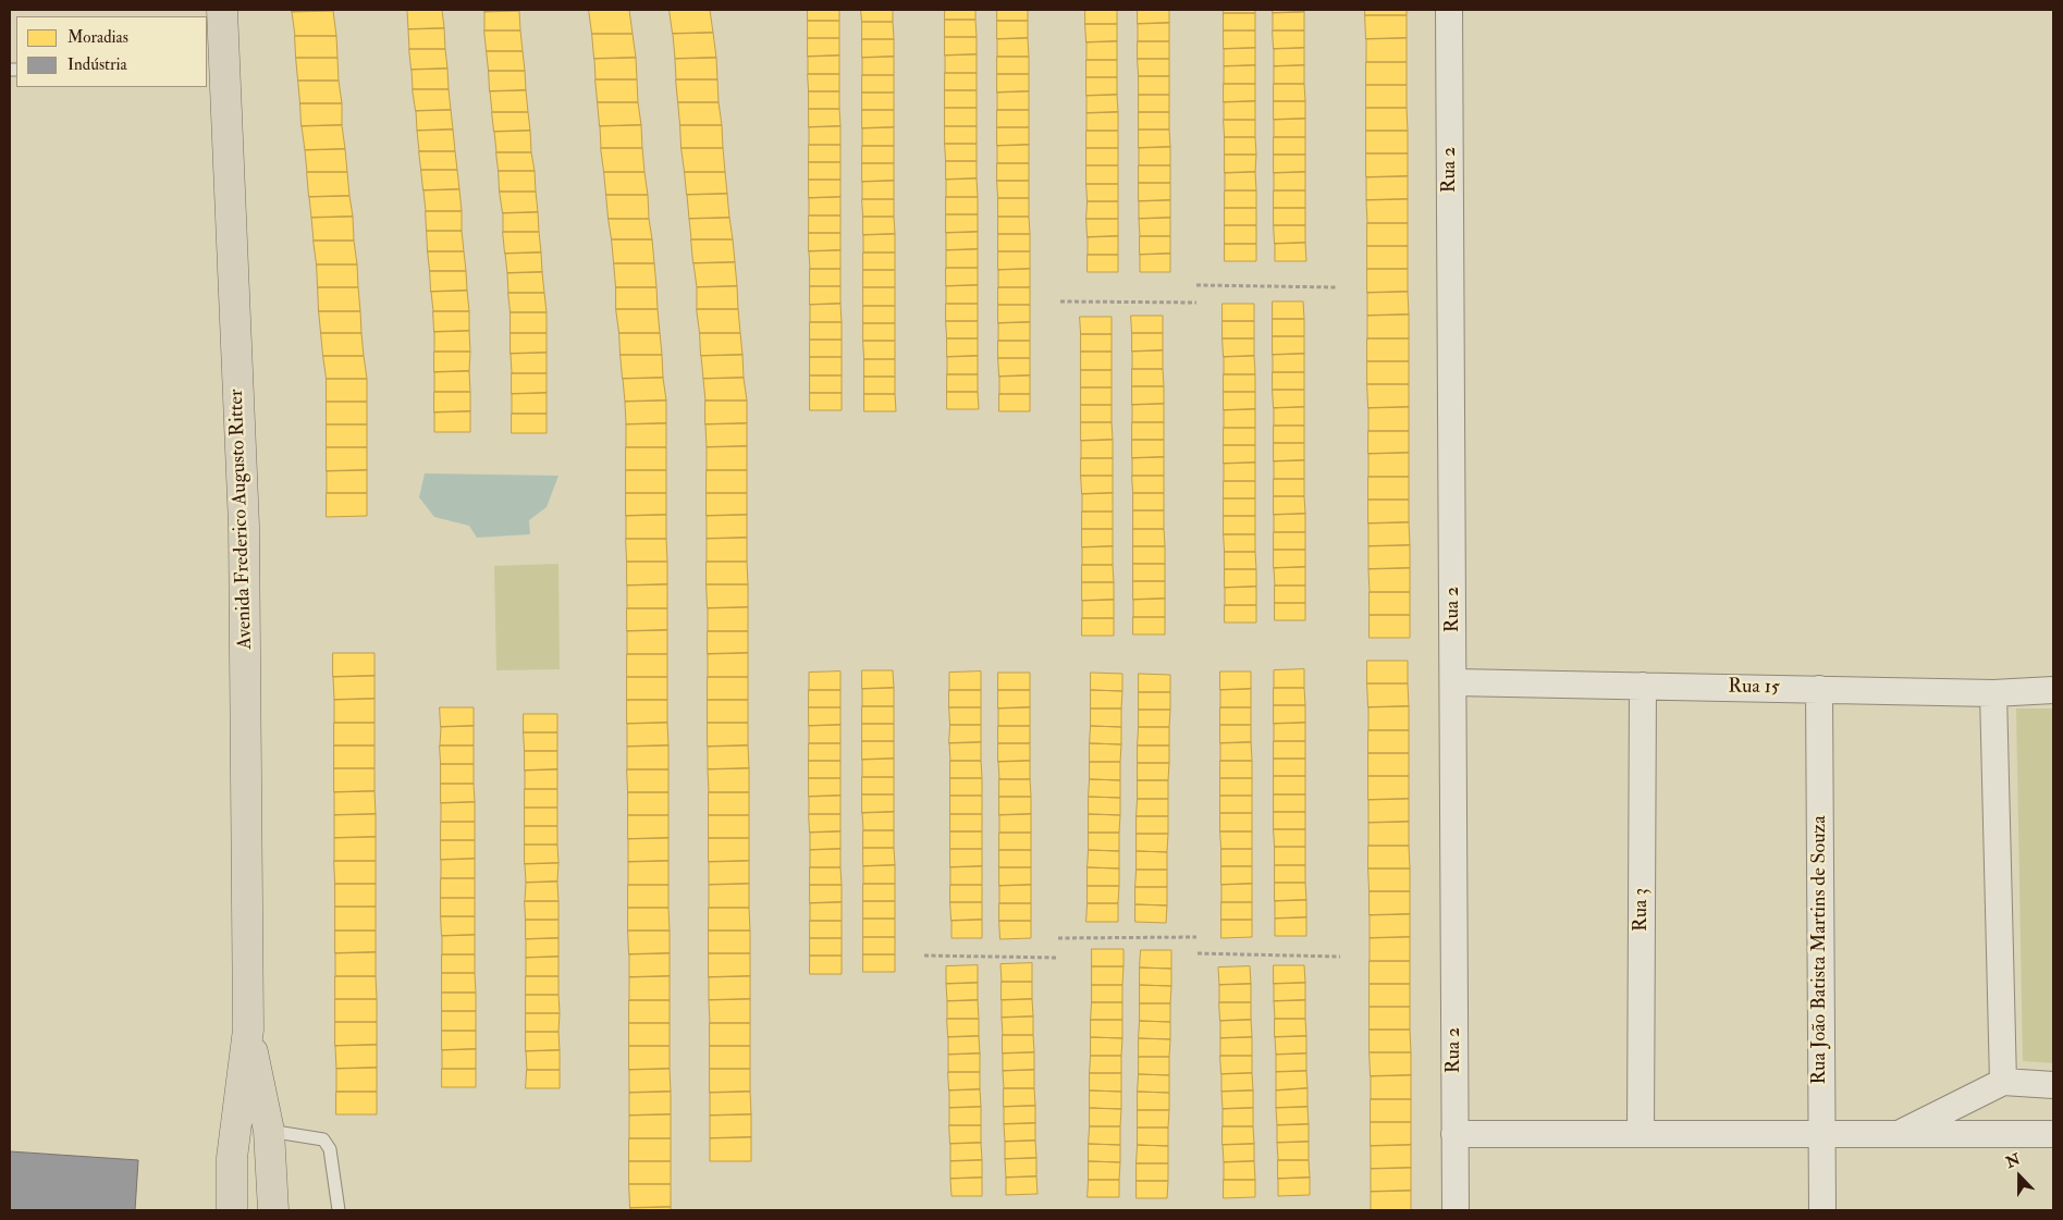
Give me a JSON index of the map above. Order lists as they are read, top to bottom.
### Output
{
  "streets": {
    "main road": ["Avenida Frederico Augusto Ritter"],
    "street": [
      "Rua 2",
      "Rua 15",
      "Rua 3",
      "Rua João Batista Martins de Souza"
    ]
  },
  "crossings": [
    ["Rua 2", "Rua 15"],
    ["Rua 15", "Rua 3"],
    ["Rua 15", "Rua João Batista Martins de Souza"]
  ],
  "legend": ["Moradias", "Indústria"],
  "north": "top"
}
